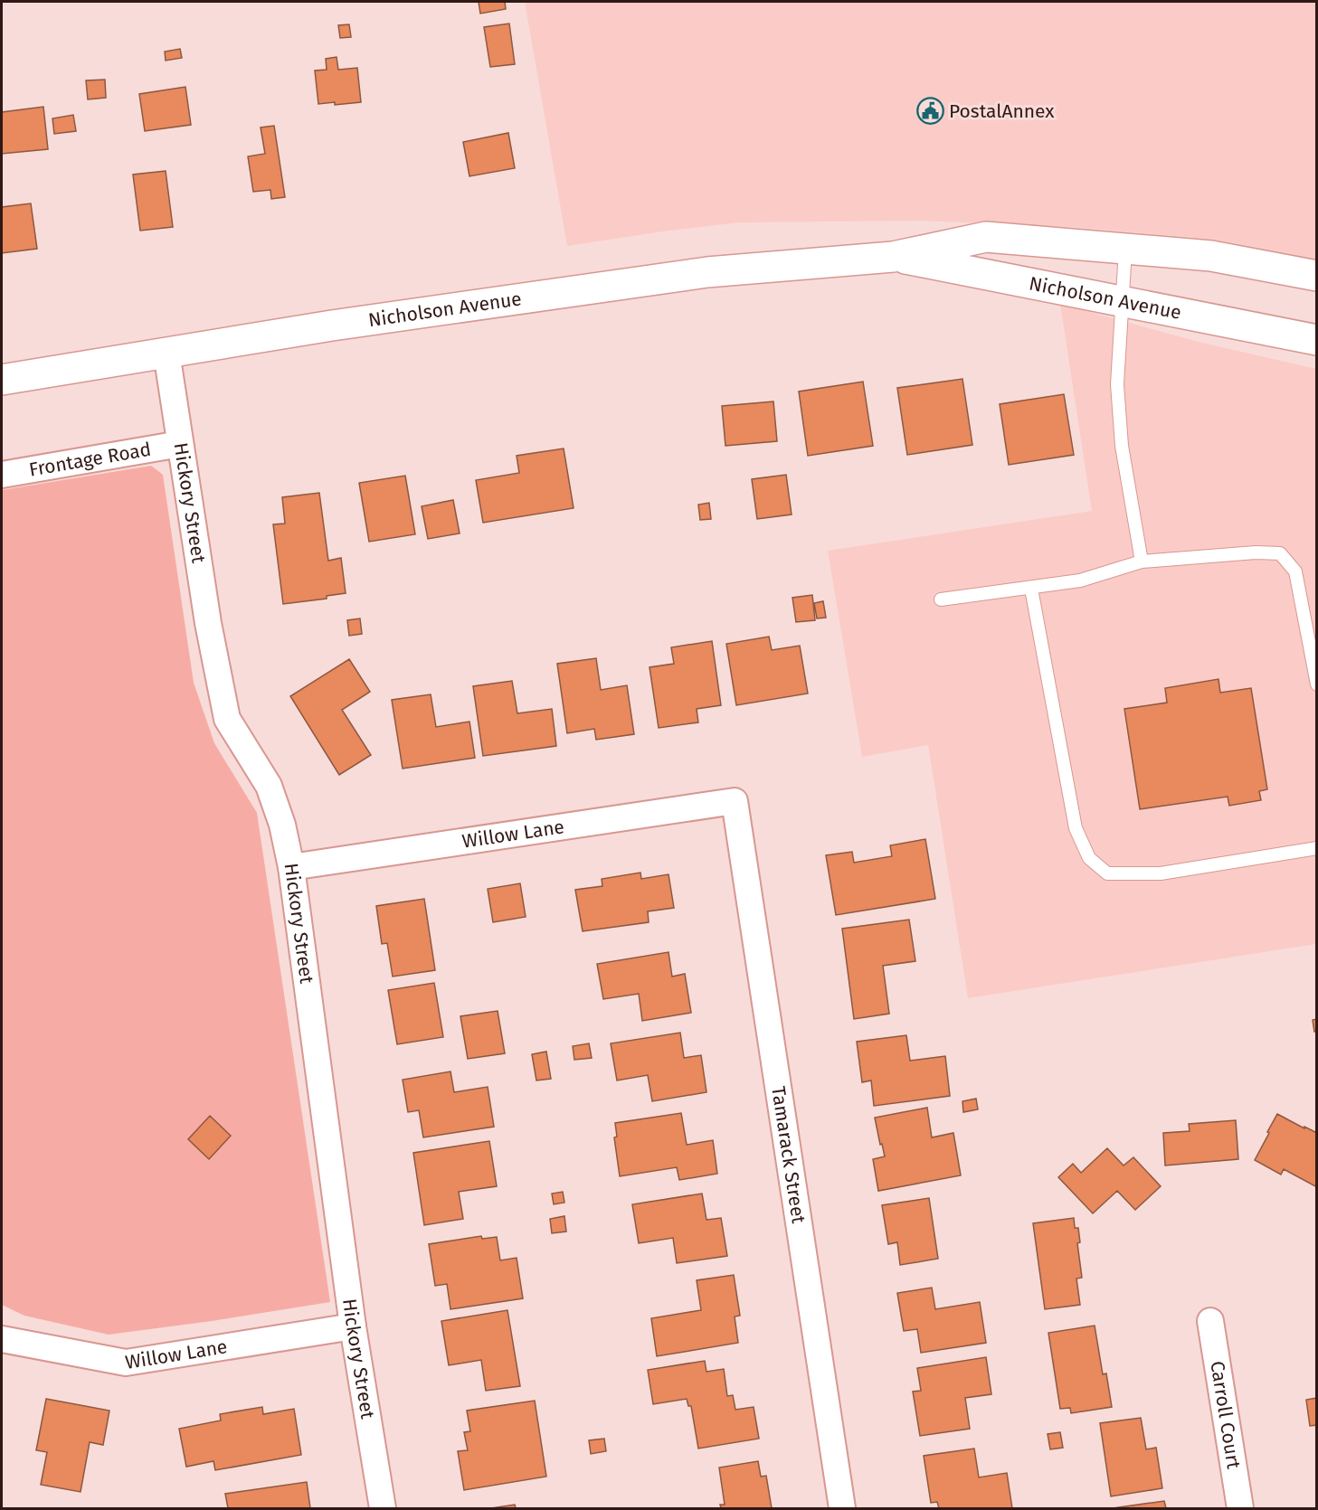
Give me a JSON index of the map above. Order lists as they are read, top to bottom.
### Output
{
  "streets": {
    "main road": ["Nicholson Avenue"],
    "street": [
      "Frontage Road",
      "Hickory Street",
      "Willow Lane",
      "Tamarack Street",
      "Carroll Court"
    ]
  },
  "crossings": [
    ["Nicholson Avenue", "Hickory Street"],
    ["Frontage Road", "Hickory Street"],
    ["Hickory Street", "Willow Lane"],
    ["Willow Lane", "Tamarack Street"]
  ],
  "places": {
    "public building": ["PostalAnnex"]
  }
}
